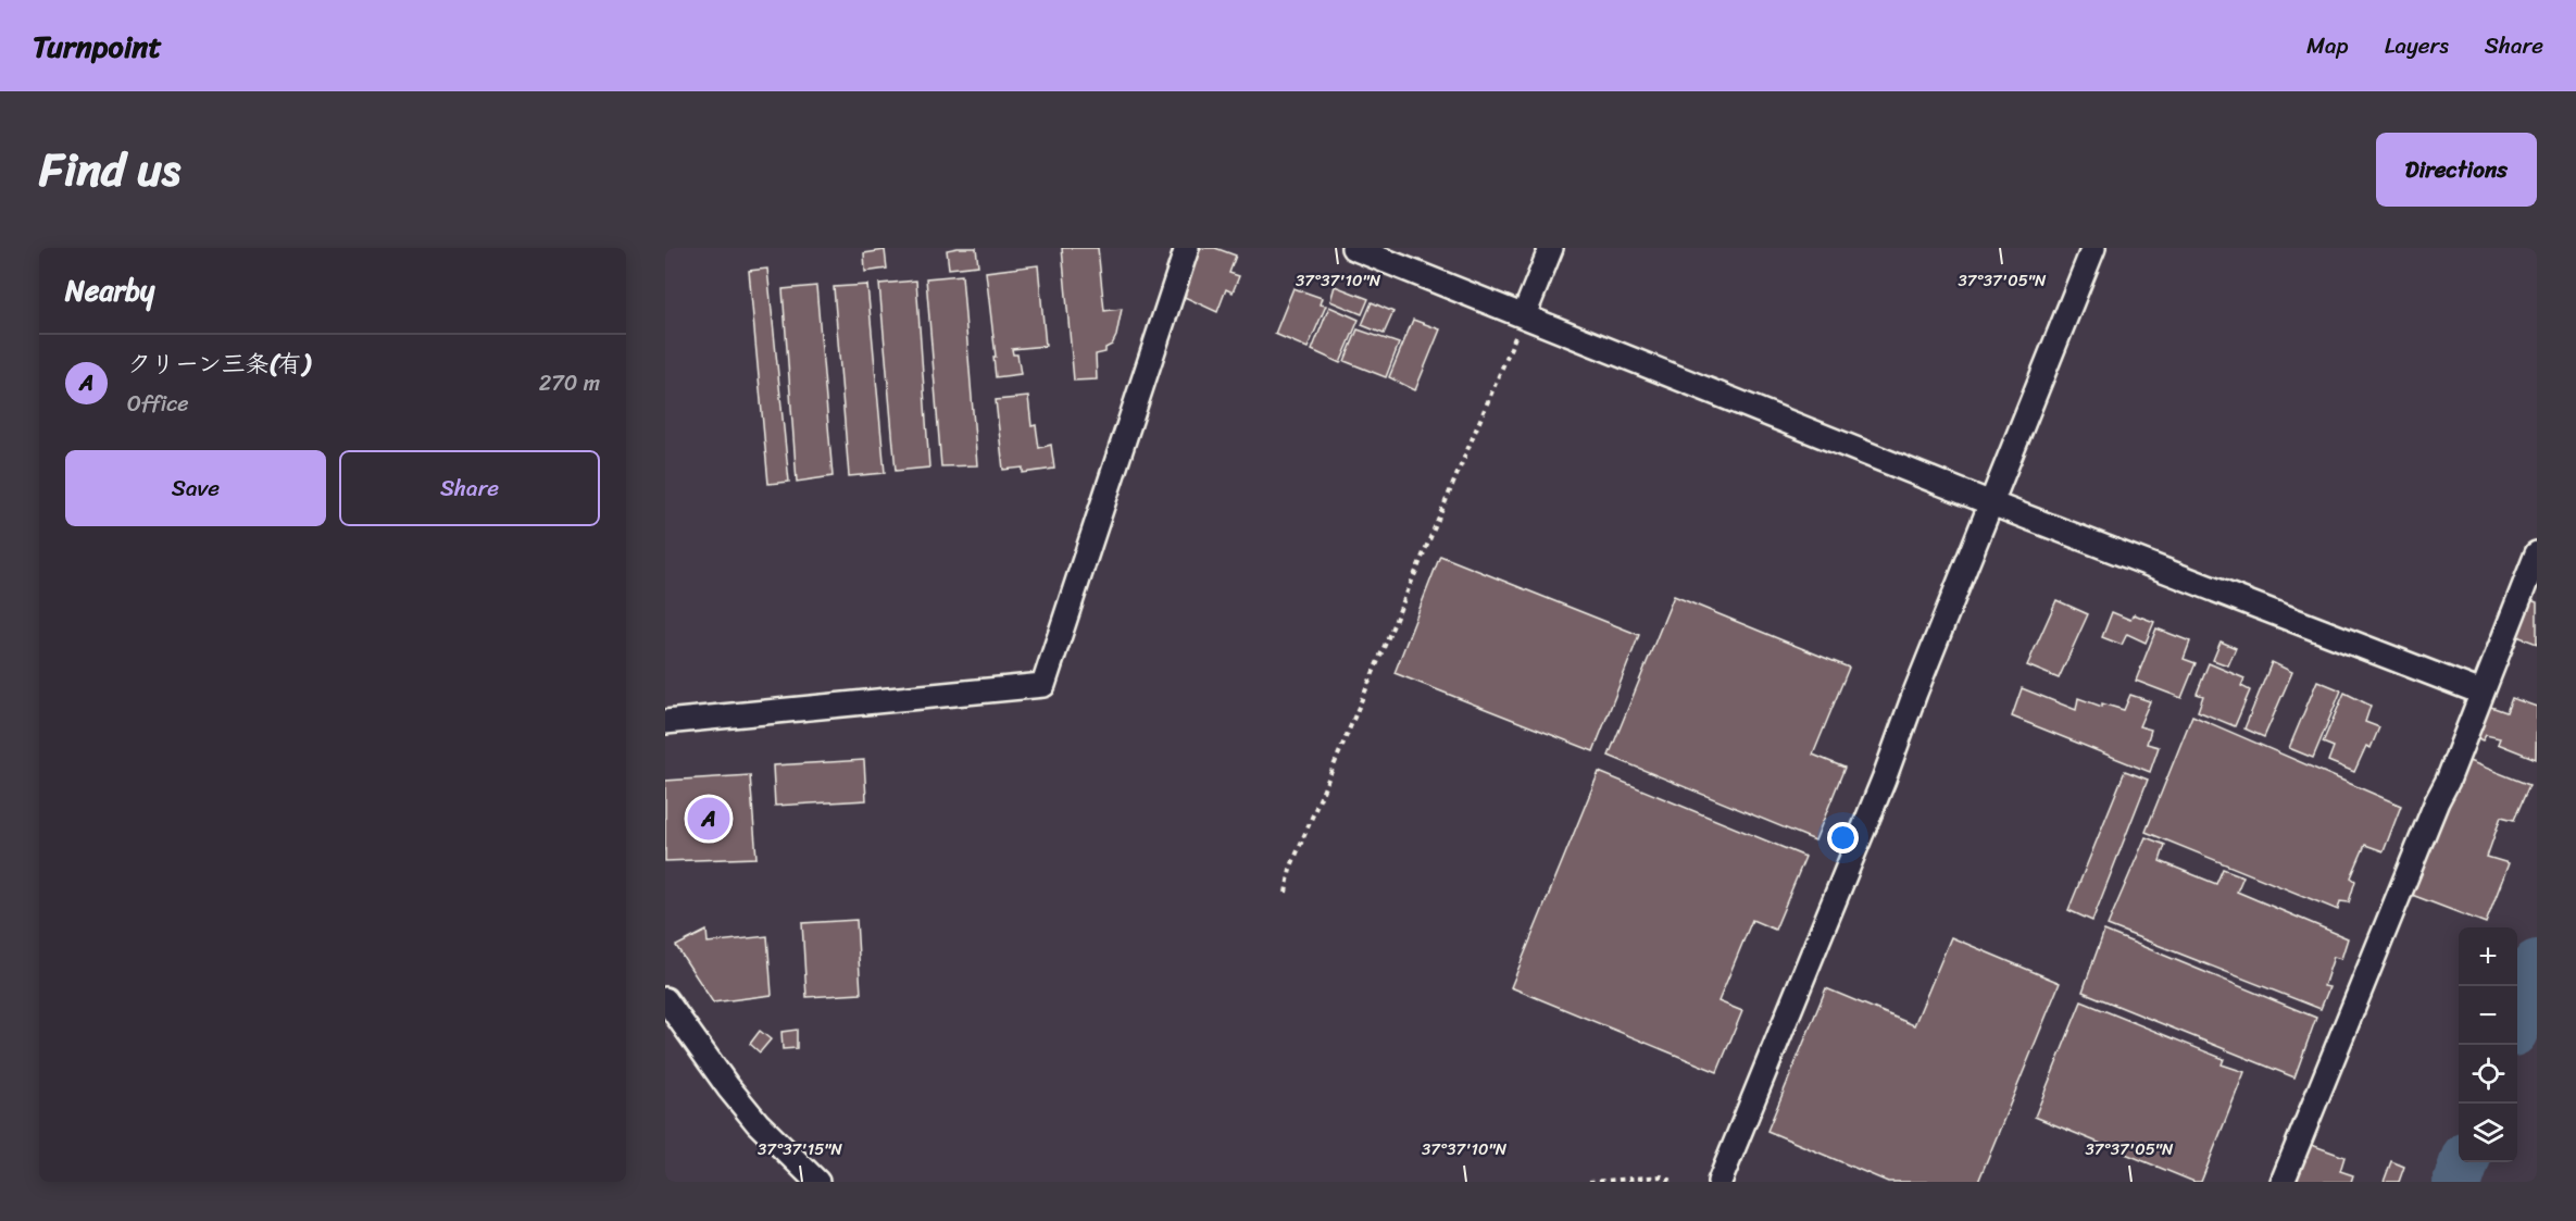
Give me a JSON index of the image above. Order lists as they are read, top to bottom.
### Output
{
  "page": {
    "header": "Turnpoint",
    "nav": ["Map", "Layers", "Share"],
    "title": "Find us",
    "buttons": [
      "Directions",
      ["Save", "Share"]
    ],
    "heading": "Nearby",
    "list": [
      {
        "mark": "A",
        "name": "クリーン三条(有)",
        "note": "Office",
        "value": "270 m"
      }
    ],
    "pins": "A",
    "map_buttons": ["+", "−"]
  },
  "coordinates": ["37°37'10\"N", "37°37'05\"N", "37°37'15\"N"]
}
